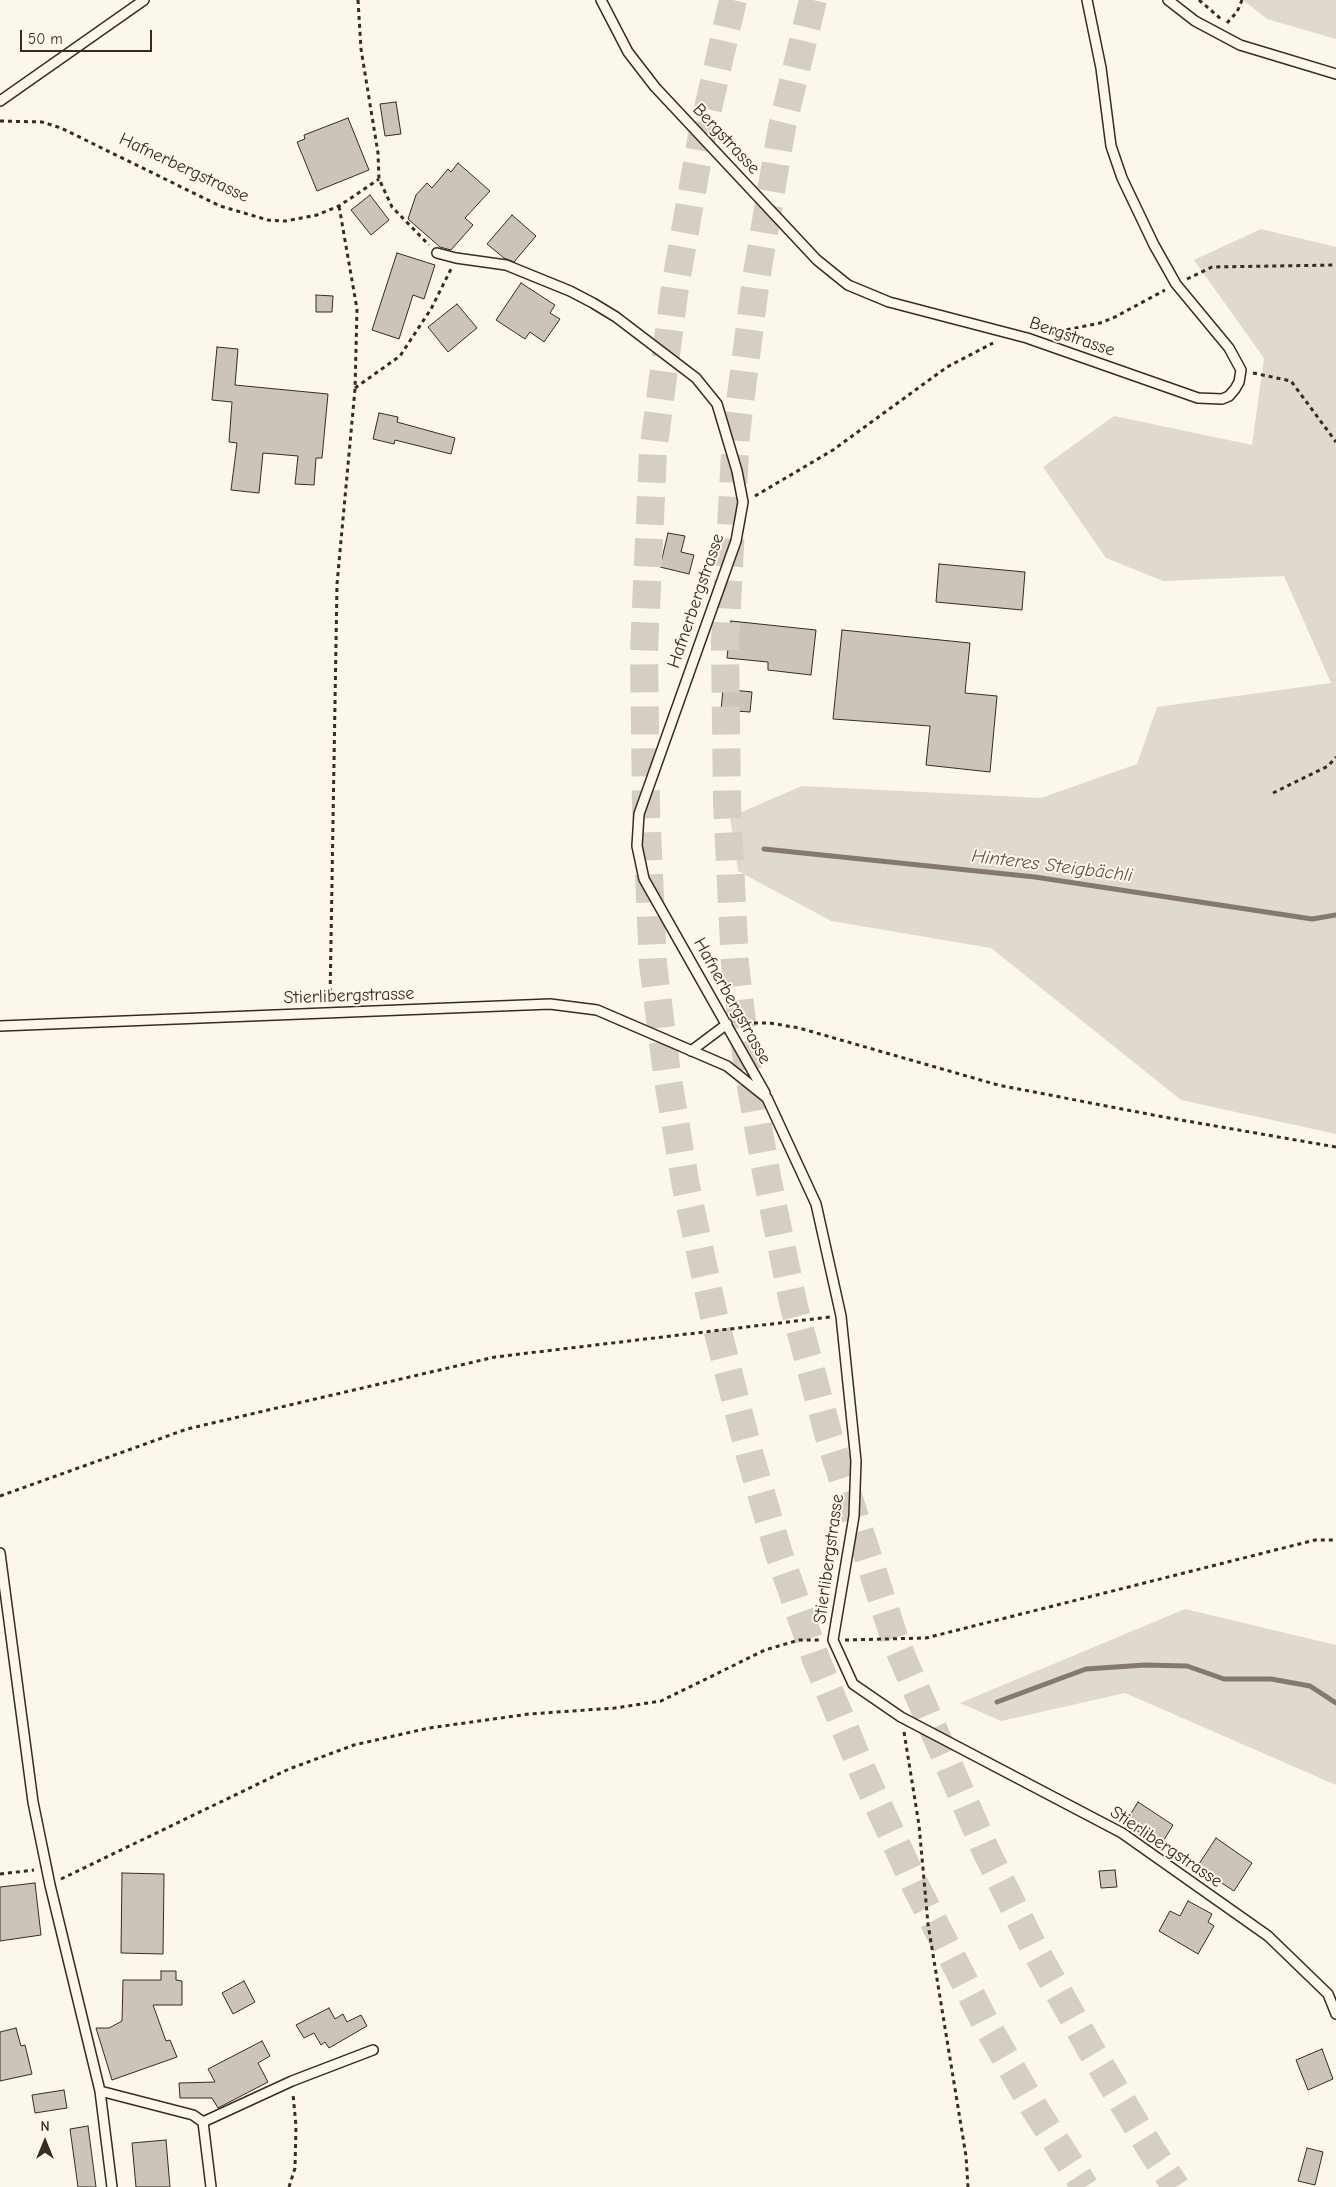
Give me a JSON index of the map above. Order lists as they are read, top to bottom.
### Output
{
  "streets": {
    "lane": ["Bergstrasse", "Hafnerbergstrasse", "Stierlibergstrasse"]
  },
  "crossings": [
    ["Hafnerbergstrasse", "Stierlibergstrasse"]
  ],
  "water": ["Hinteres Steigbächli"],
  "scale_bar": "50 m",
  "north": "top"
}
